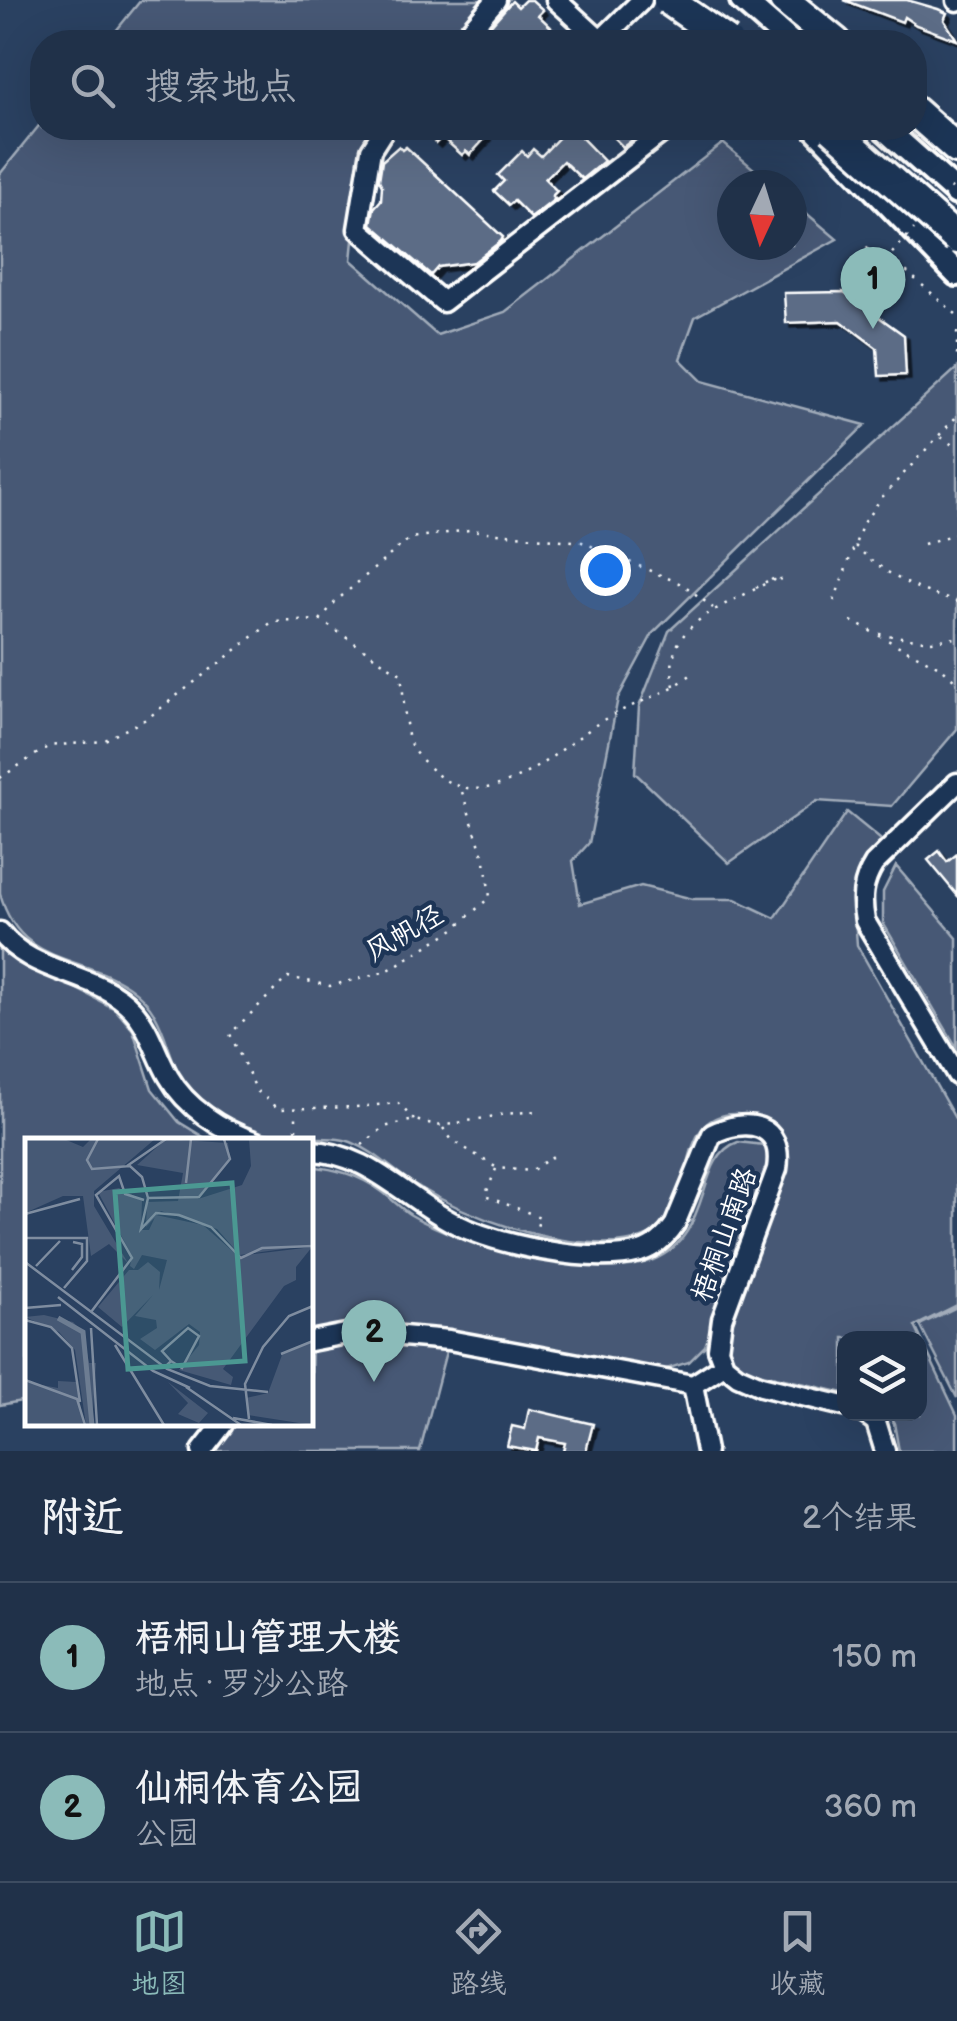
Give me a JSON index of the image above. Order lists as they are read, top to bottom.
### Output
{
  "streets": {
    "street": ["梧桐山南路"],
    "path": ["风帆径"]
  },
  "north": "bottom",
  "page": {
    "search": "搜索地点",
    "pins": ["1", "2"],
    "heading": ["附近", "2个结果"],
    "list": [
      {
        "mark": "1",
        "name": "梧桐山管理大楼",
        "note": "地点 · 罗沙公路",
        "value": "150 m"
      },
      {
        "mark": "2",
        "name": "仙桐体育公园",
        "note": "公园",
        "value": "360 m"
      }
    ],
    "nav": ["地图", "路线", "收藏"]
  }
}
